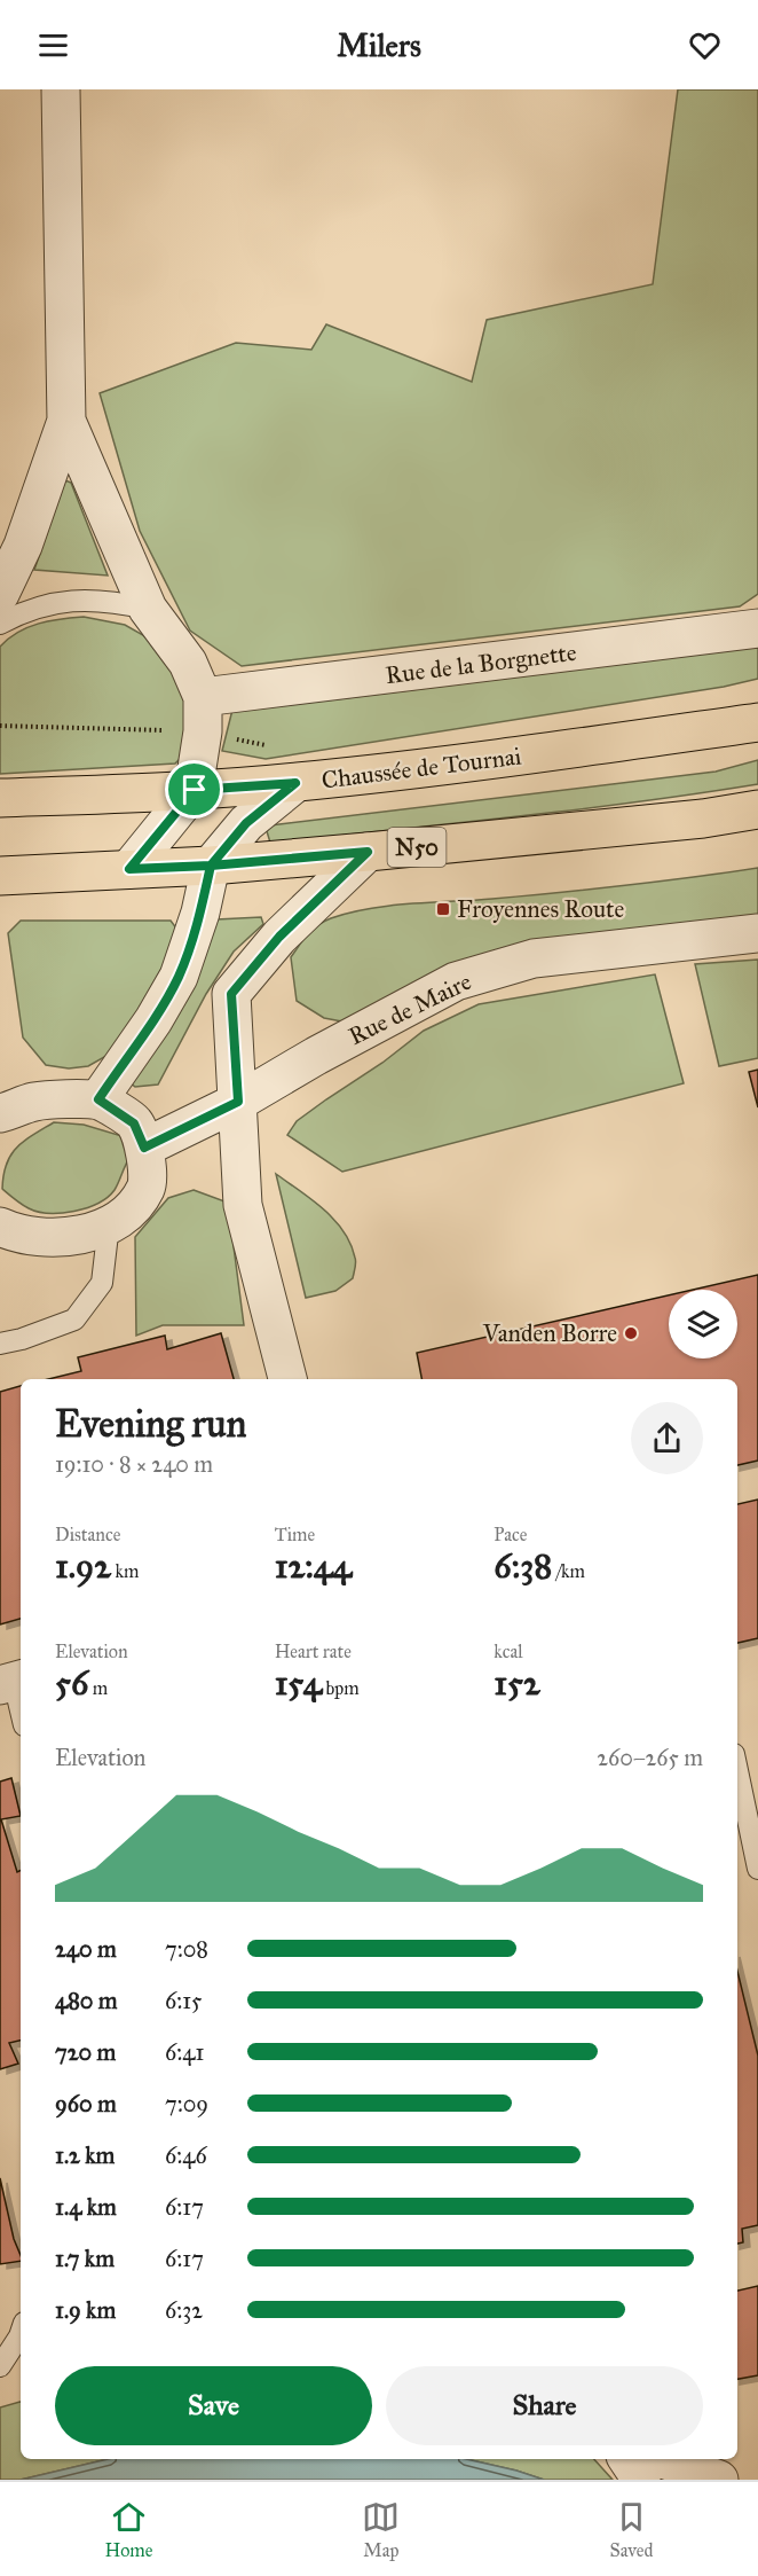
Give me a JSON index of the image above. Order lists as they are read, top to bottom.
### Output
{
  "streets": {
    "main road": ["Chaussée de Tournai", "N50"],
    "street": ["Rue de la Borgnette", "Rue de Maire"]
  },
  "places": {
    "transit": ["Froyennes Route"],
    "other": ["Vanden Borre"]
  },
  "page": {
    "header": "Milers",
    "heading": ["Evening run", "19:10 · 8 × 240 m"],
    "stats": [
      ["Distance", "1.92 km"],
      ["Time", "12:44"],
      ["Pace", "6:38 /km"],
      ["Elevation", "56 m"],
      ["Heart rate", "154 bpm"],
      ["kcal", "152"]
    ],
    "chart": ["Elevation", "260–265 m"],
    "list": [
      {
        "name": "240 m",
        "note": "7:08"
      },
      {
        "name": "480 m",
        "note": "6:15"
      },
      {
        "name": "720 m",
        "note": "6:41"
      },
      {
        "name": "960 m",
        "note": "7:09"
      },
      {
        "name": "1.2 km",
        "note": "6:46"
      },
      {
        "name": "1.4 km",
        "note": "6:17"
      },
      {
        "name": "1.7 km",
        "note": "6:17"
      },
      {
        "name": "1.9 km",
        "note": "6:32"
      }
    ],
    "buttons": ["Save", "Share"],
    "tabs": ["Home", "Map", "Saved"]
  }
}
